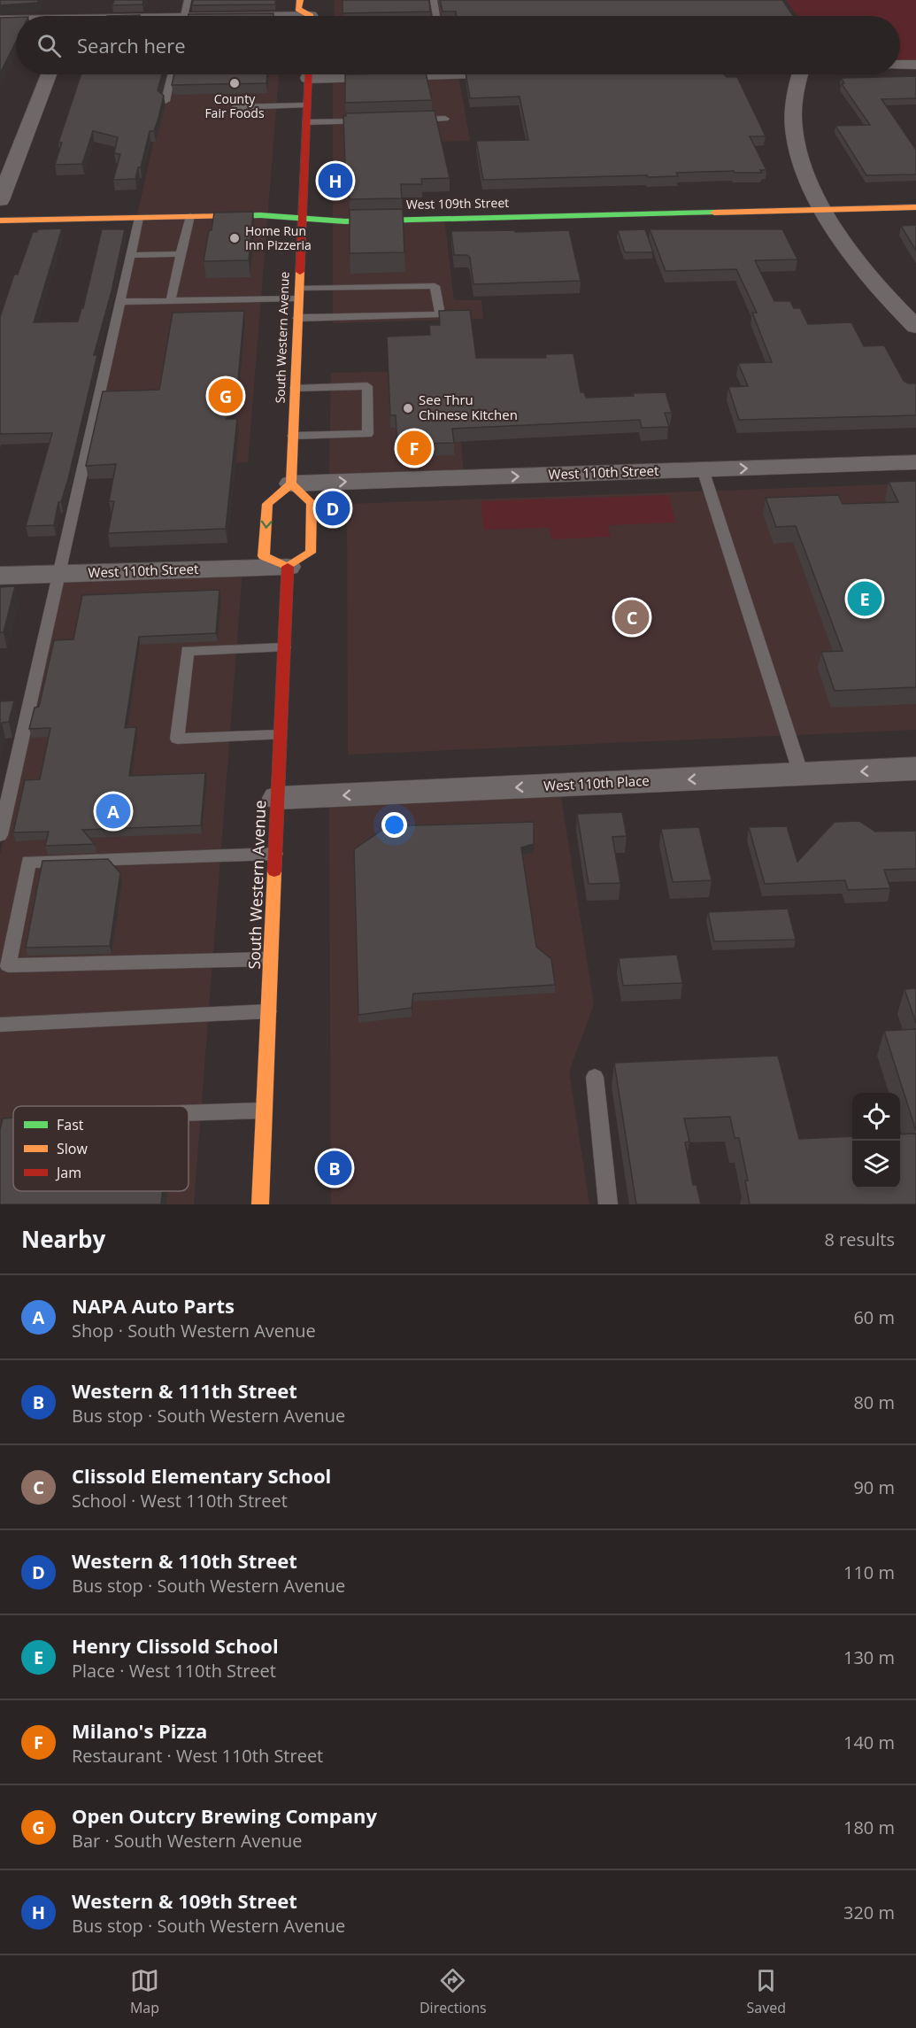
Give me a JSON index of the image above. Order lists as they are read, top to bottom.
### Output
{
  "streets": {
    "main road": ["West 109th Street", "South Western Avenue"],
    "street": ["West 110th Street", "West 110th Place"]
  },
  "crossings": [
    ["West 109th Street", "South Western Avenue"],
    ["South Western Avenue", "West 110th Street"],
    ["South Western Avenue", "West 110th Place"]
  ],
  "one_way": ["West 110th Street", "West 110th Place"],
  "places": ["County Fair Foods", "Home Run Inn Pizzeria", "See Thru Chinese Kitchen"],
  "legend": ["Fast", "Slow", "Jam"],
  "page": {
    "search": "Search here",
    "pins": [
      "H",
      "G",
      "F",
      "D",
      "E",
      "C",
      "A",
      "B"
    ],
    "heading": ["Nearby", "8 results"],
    "list": [
      {
        "mark": "A",
        "name": "NAPA Auto Parts",
        "note": "Shop · South Western Avenue",
        "value": "60 m"
      },
      {
        "mark": "B",
        "name": "Western & 111th Street",
        "note": "Bus stop · South Western Avenue",
        "value": "80 m"
      },
      {
        "mark": "C",
        "name": "Clissold Elementary School",
        "note": "School · West 110th Street",
        "value": "90 m"
      },
      {
        "mark": "D",
        "name": "Western & 110th Street",
        "note": "Bus stop · South Western Avenue",
        "value": "110 m"
      },
      {
        "mark": "E",
        "name": "Henry Clissold School",
        "note": "Place · West 110th Street",
        "value": "130 m"
      },
      {
        "mark": "F",
        "name": "Milano's Pizza",
        "note": "Restaurant · West 110th Street",
        "value": "140 m"
      },
      {
        "mark": "G",
        "name": "Open Outcry Brewing Company",
        "note": "Bar · South Western Avenue",
        "value": "180 m"
      },
      {
        "mark": "H",
        "name": "Western & 109th Street",
        "note": "Bus stop · South Western Avenue",
        "value": "320 m"
      }
    ],
    "nav": ["Map", "Directions", "Saved"]
  }
}
